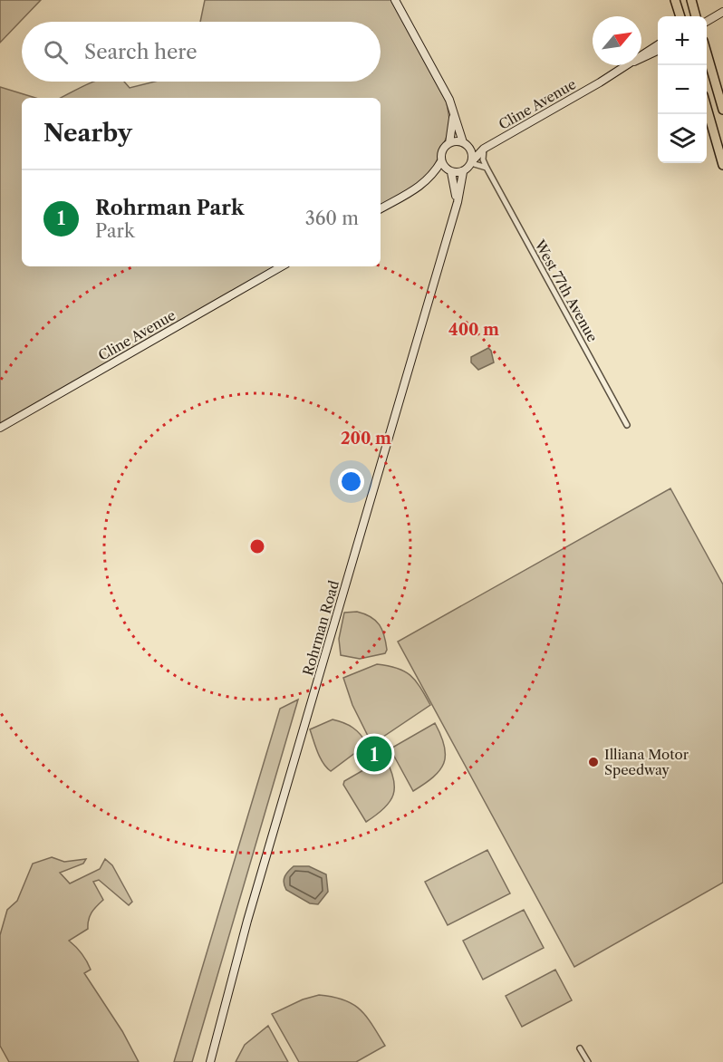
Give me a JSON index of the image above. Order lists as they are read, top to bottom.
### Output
{
  "streets": {
    "street": ["Cline Avenue", "West 77th Avenue", "Rohrman Road"]
  },
  "crossings": [
    ["Cline Avenue", "West 77th Avenue"],
    ["Cline Avenue", "Rohrman Road"]
  ],
  "places": ["Illiana Motor Speedway"],
  "north": "top right",
  "page": {
    "map_buttons": ["+", "−"],
    "search": "Search here",
    "heading": "Nearby",
    "list": [
      {
        "mark": "1",
        "name": "Rohrman Park",
        "note": "Park",
        "value": "360 m"
      }
    ],
    "pins": "1"
  },
  "rings": ["400 m", "200 m"]
}
